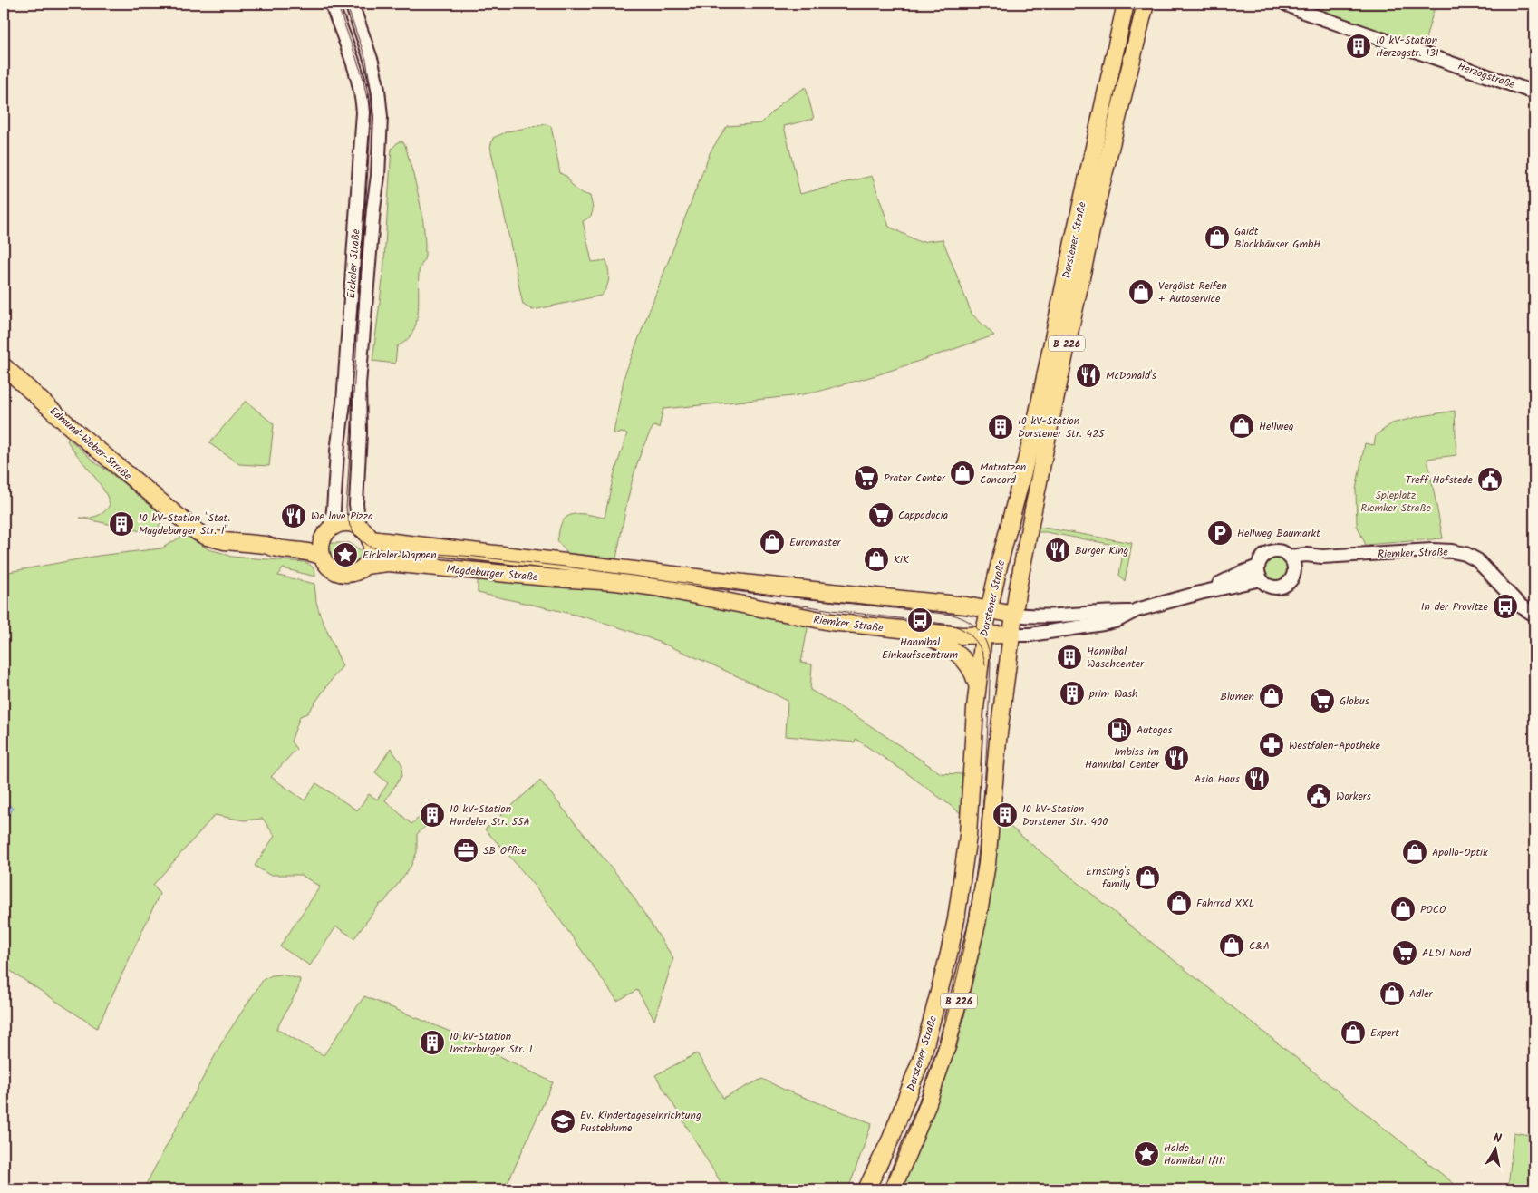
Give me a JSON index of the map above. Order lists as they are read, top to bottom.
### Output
{
  "streets": {
    "main road": [
      "Dorstener Straße",
      "B 226",
      "Edmund-Weber-Straße",
      "Riemker Straße",
      "Magdeburger Straße"
    ],
    "street": ["Herzogstraße", "Eickeler Straße"]
  },
  "crossings": [
    ["Dorstener Straße", "Riemker Straße"],
    ["Eickeler Straße", "Magdeburger Straße"],
    ["Riemker Straße", "Magdeburger Straße"]
  ],
  "parks": ["Spieplatz Riemker Straße"],
  "places": {
    "building": [
      "10 kV-Station Herzogstr. 131",
      "10 kV-Station Dorstener Str. 425",
      "10 kV-Station \"Stat. Magdeburger Str. 1\"",
      "Hannibal Waschcenter",
      "prim Wash",
      "10 kV-Station Hordeler Str. 55A",
      "10 kV-Station Dorstener Str. 400",
      "10 kV-Station Insterburger Str. 1"
    ],
    "shop": [
      "Gaidt Blockhäuser GmbH",
      "Vergölst Reifen + Autoservice",
      "Hellweg",
      "Matratzen Concord",
      "Euromaster",
      "KiK",
      "Blumen",
      "Apollo-Optik",
      "Ernsting's family",
      "Fahrrad XXL",
      "POCO",
      "C&A",
      "Adler",
      "Expert"
    ],
    "restaurant": [
      "McDonald's",
      "We love Pizza",
      "Burger King",
      "Imbiss im Hannibal Center",
      "Asia Haus"
    ],
    "supermarket": [
      "Prater Center",
      "Cappadocia",
      "Globus",
      "ALDI Nord"
    ],
    "public building": ["Treff Hofstede", "Workers"],
    "parking": ["Hellweg Baumarkt"],
    "place": ["Eickeler Wappen", "Halde Hannibal I/III"],
    "bus stop": ["In der Provitze", "Hannibal Einkaufscentrum"],
    "fuel station": ["Autogas"],
    "pharmacy": ["Westfalen-Apotheke"],
    "office": ["SB Office"],
    "school or university": ["Ev. Kindertageseinrichtung Pusteblume"]
  },
  "north": "top"
}
